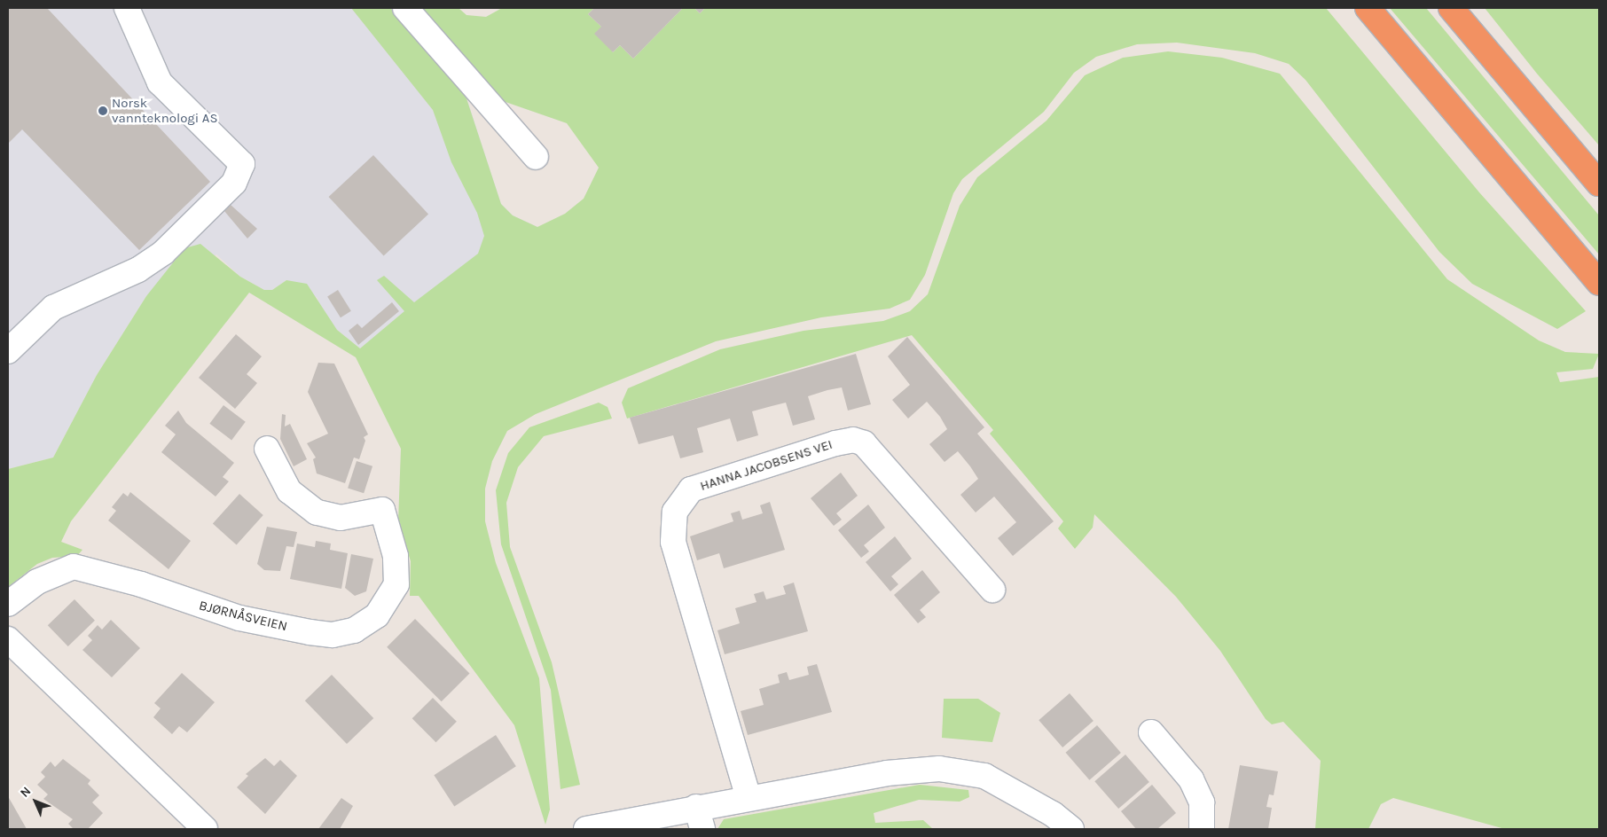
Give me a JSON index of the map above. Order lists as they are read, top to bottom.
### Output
{
  "streets": {
    "street": ["HANNA JACOBSENS VEI", "BJØRNÅSVEIEN"]
  },
  "places": ["Norsk vannteknologi AS"],
  "north": "top left"
}
